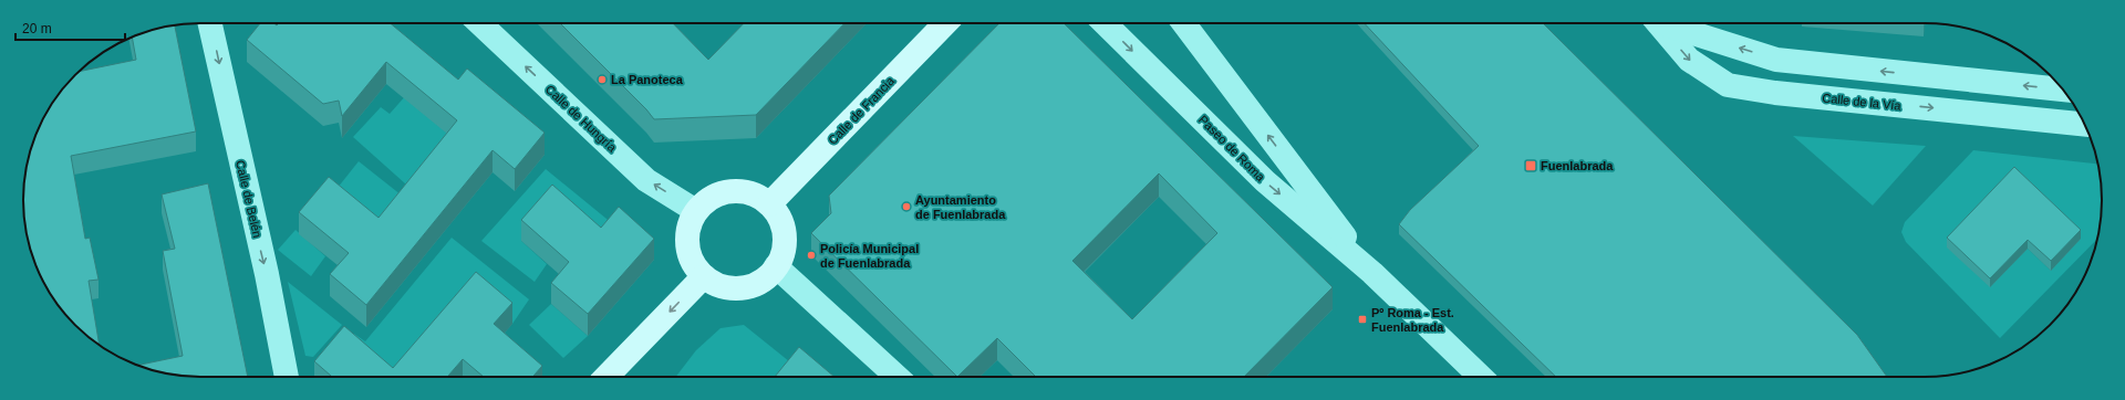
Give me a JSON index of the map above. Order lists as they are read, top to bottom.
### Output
{
  "streets": {
    "main road": ["Calle de Francia"],
    "street": [
      "Calle de la Vía",
      "Calle de Hungría",
      "Paseo de Roma",
      "Calle de Belén"
    ]
  },
  "crossings": [
    ["Calle de Francia", "Calle de Hungría"]
  ],
  "one_way": ["Calle de Hungría", "Calle de Belén"],
  "places": {
    "other": ["La Panoteca", "Ayuntamiento de Fuenlabrada", "Policía Municipal de Fuenlabrada"],
    "transit": ["Fuenlabrada", "Pº Roma - Est. Fuenlabrada"]
  },
  "scale_bar": "20 m"
}
